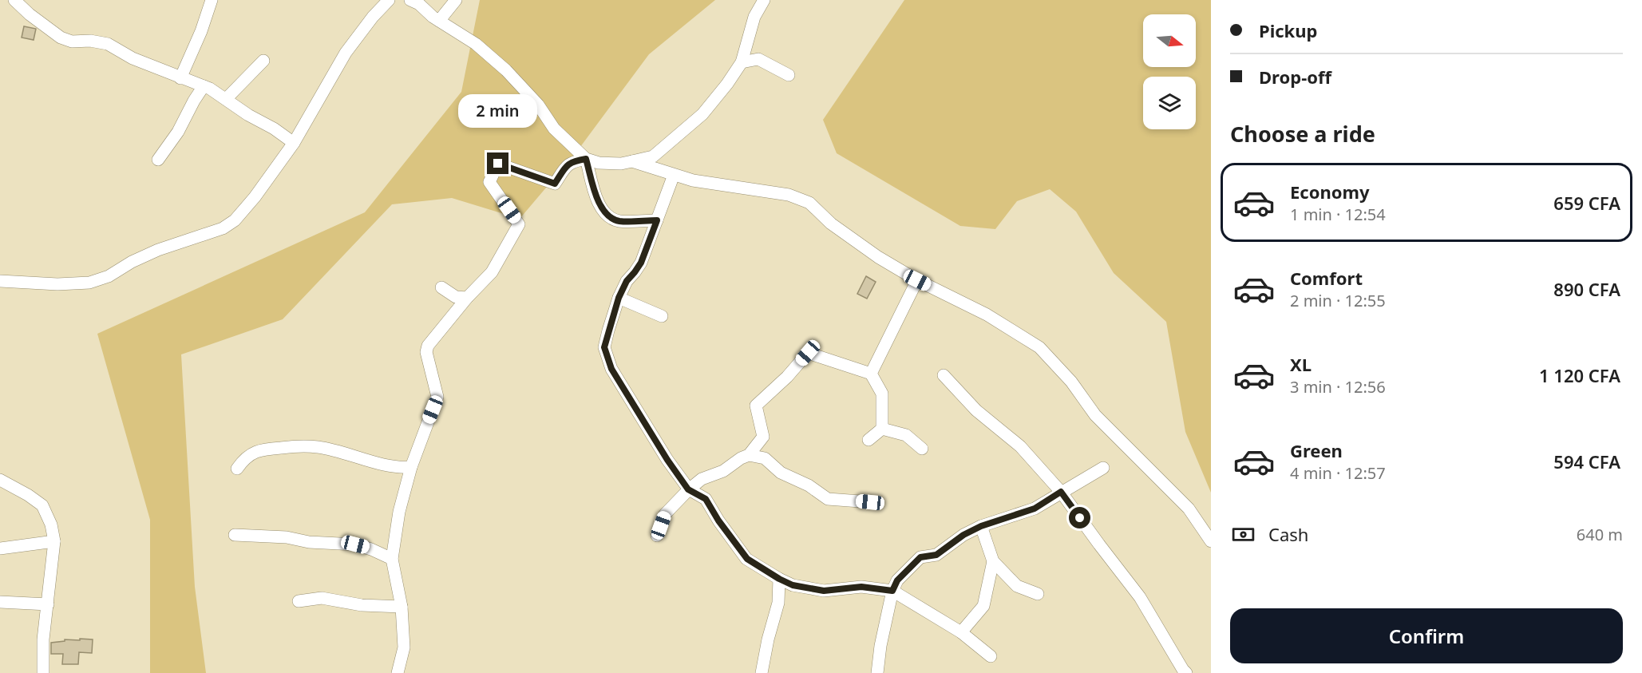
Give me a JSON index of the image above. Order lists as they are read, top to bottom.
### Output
{
  "north": "right",
  "page": {
    "banner": ["Pickup", "Drop-off"],
    "bubble": "2 min",
    "heading": "Choose a ride",
    "list": [
      {
        "name": "Economy",
        "note": "1 min · 12:54",
        "value": "659 CFA"
      },
      {
        "name": "Comfort",
        "note": "2 min · 12:55",
        "value": "890 CFA"
      },
      {
        "name": "XL",
        "note": "3 min · 12:56",
        "value": "1 120 CFA"
      },
      {
        "name": "Green",
        "note": "4 min · 12:57",
        "value": "594 CFA"
      }
    ],
    "pay": ["Cash", "640 m"],
    "buttons": "Confirm"
  }
}
